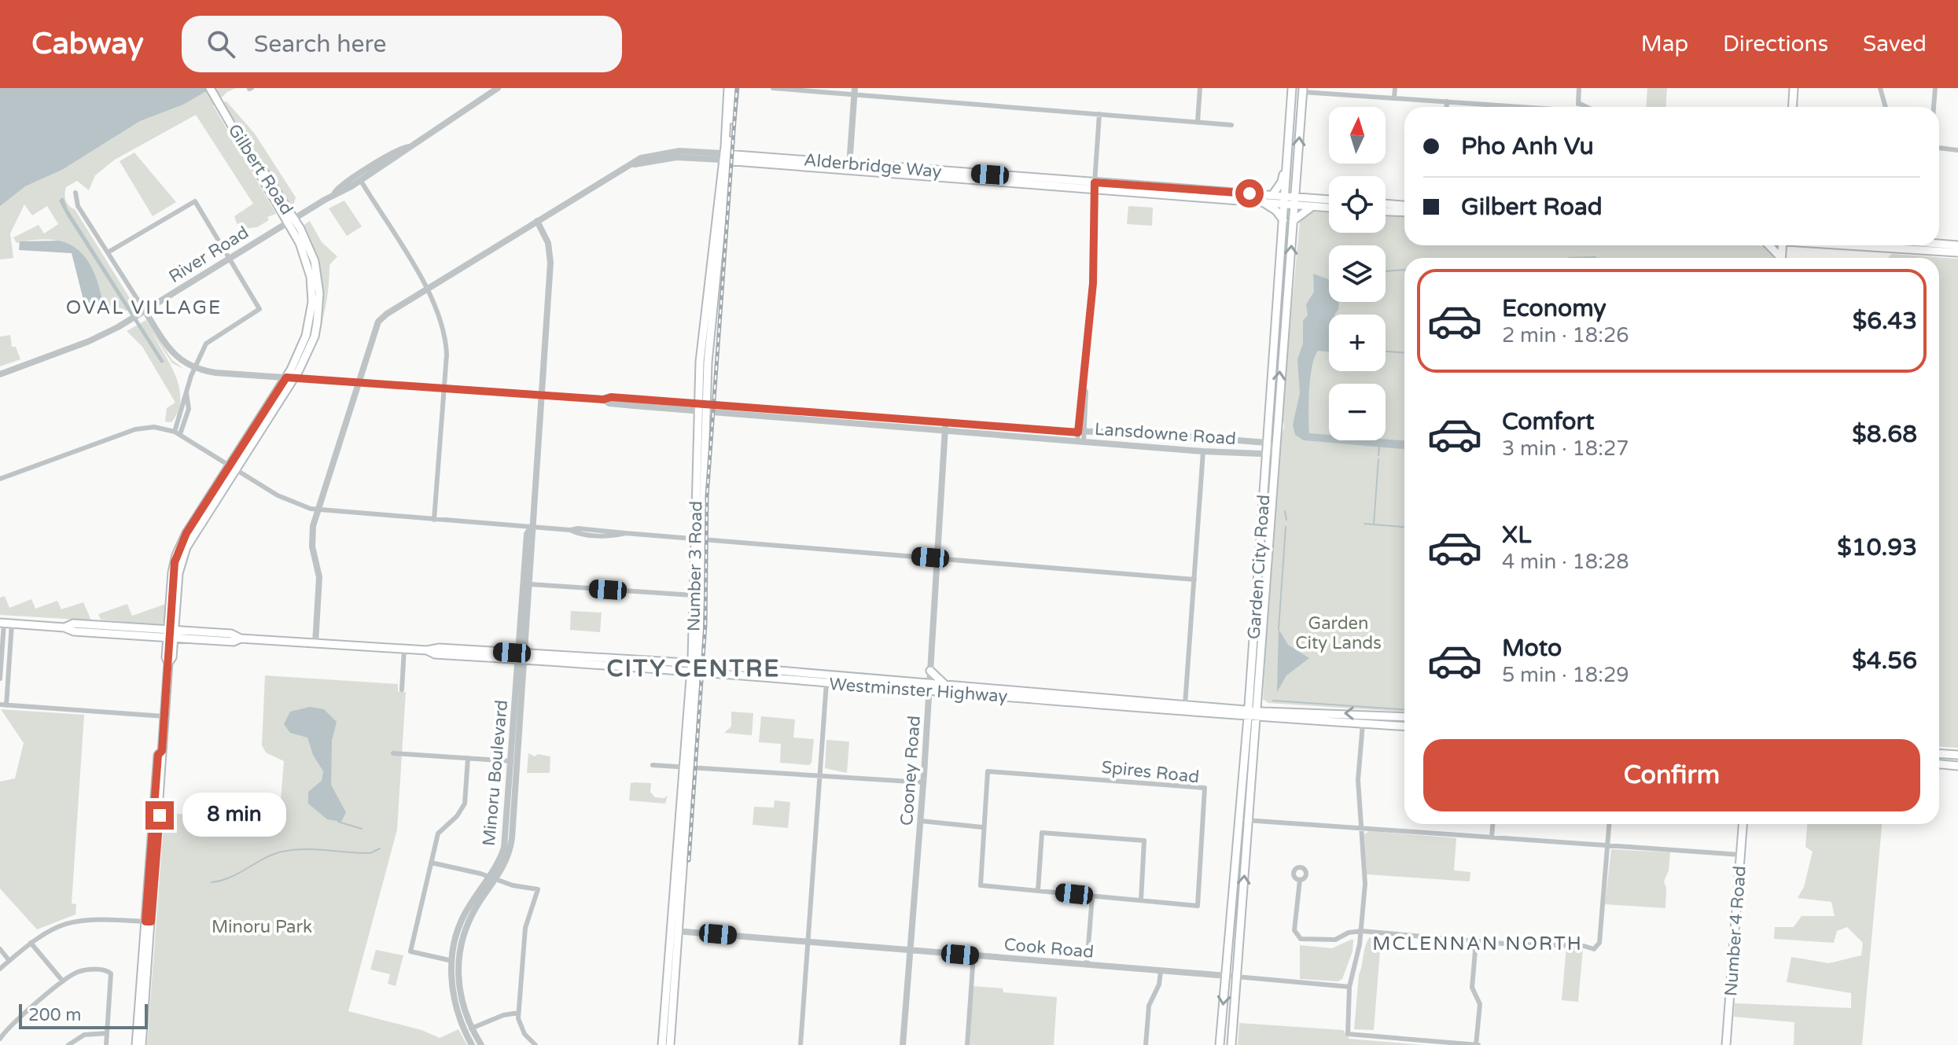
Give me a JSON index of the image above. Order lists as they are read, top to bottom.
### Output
{
  "streets": {
    "main road": [
      "Alderbridge Way",
      "Gilbert Road",
      "Number 3 Road",
      "Garden City Road",
      "Westminster Highway",
      "Number 4 Road"
    ],
    "street": [
      "River Road",
      "Lansdowne Road",
      "Cooney Road",
      "Spires Road",
      "Minoru Boulevard",
      "Cook Road"
    ]
  },
  "crossings": [
    ["Alderbridge Way", "Lansdowne Road"],
    ["Alderbridge Way", "Number 3 Road"],
    ["Alderbridge Way", "Garden City Road"],
    ["Alderbridge Way", "Westminster Highway"],
    ["Alderbridge Way", "Minoru Boulevard"],
    ["Gilbert Road", "River Road"],
    ["Gilbert Road", "Lansdowne Road"],
    ["Gilbert Road", "Westminster Highway"],
    ["Lansdowne Road", "Number 3 Road"],
    ["Lansdowne Road", "Garden City Road"],
    ["Lansdowne Road", "Cooney Road"],
    ["Lansdowne Road", "Minoru Boulevard"],
    ["Number 3 Road", "Westminster Highway"],
    ["Number 3 Road", "Cook Road"],
    ["Garden City Road", "Westminster Highway"],
    ["Garden City Road", "Cook Road"],
    ["Westminster Highway", "Cooney Road"],
    ["Westminster Highway", "Minoru Boulevard"],
    ["Cooney Road", "Cook Road"]
  ],
  "districts": ["OVAL VILLAGE", "CITY CENTRE", "MCLENNAN NORTH"],
  "parks": ["Garden City Lands", "Minoru Park"],
  "scale_bar": "200 m",
  "north": "top",
  "page": {
    "header": "Cabway",
    "search": "Search here",
    "nav": ["Map", "Directions", "Saved"],
    "map_buttons": ["+", "−"],
    "banner": ["Pho Anh Vu", "Gilbert Road"],
    "list": [
      {
        "name": "Economy",
        "note": "2 min · 18:26",
        "value": "$6.43"
      },
      {
        "name": "Comfort",
        "note": "3 min · 18:27",
        "value": "$8.68"
      },
      {
        "name": "XL",
        "note": "4 min · 18:28",
        "value": "$10.93"
      },
      {
        "name": "Moto",
        "note": "5 min · 18:29",
        "value": "$4.56"
      }
    ],
    "buttons": "Confirm",
    "bubble": "8 min",
    "scale": "200 m"
  }
}
